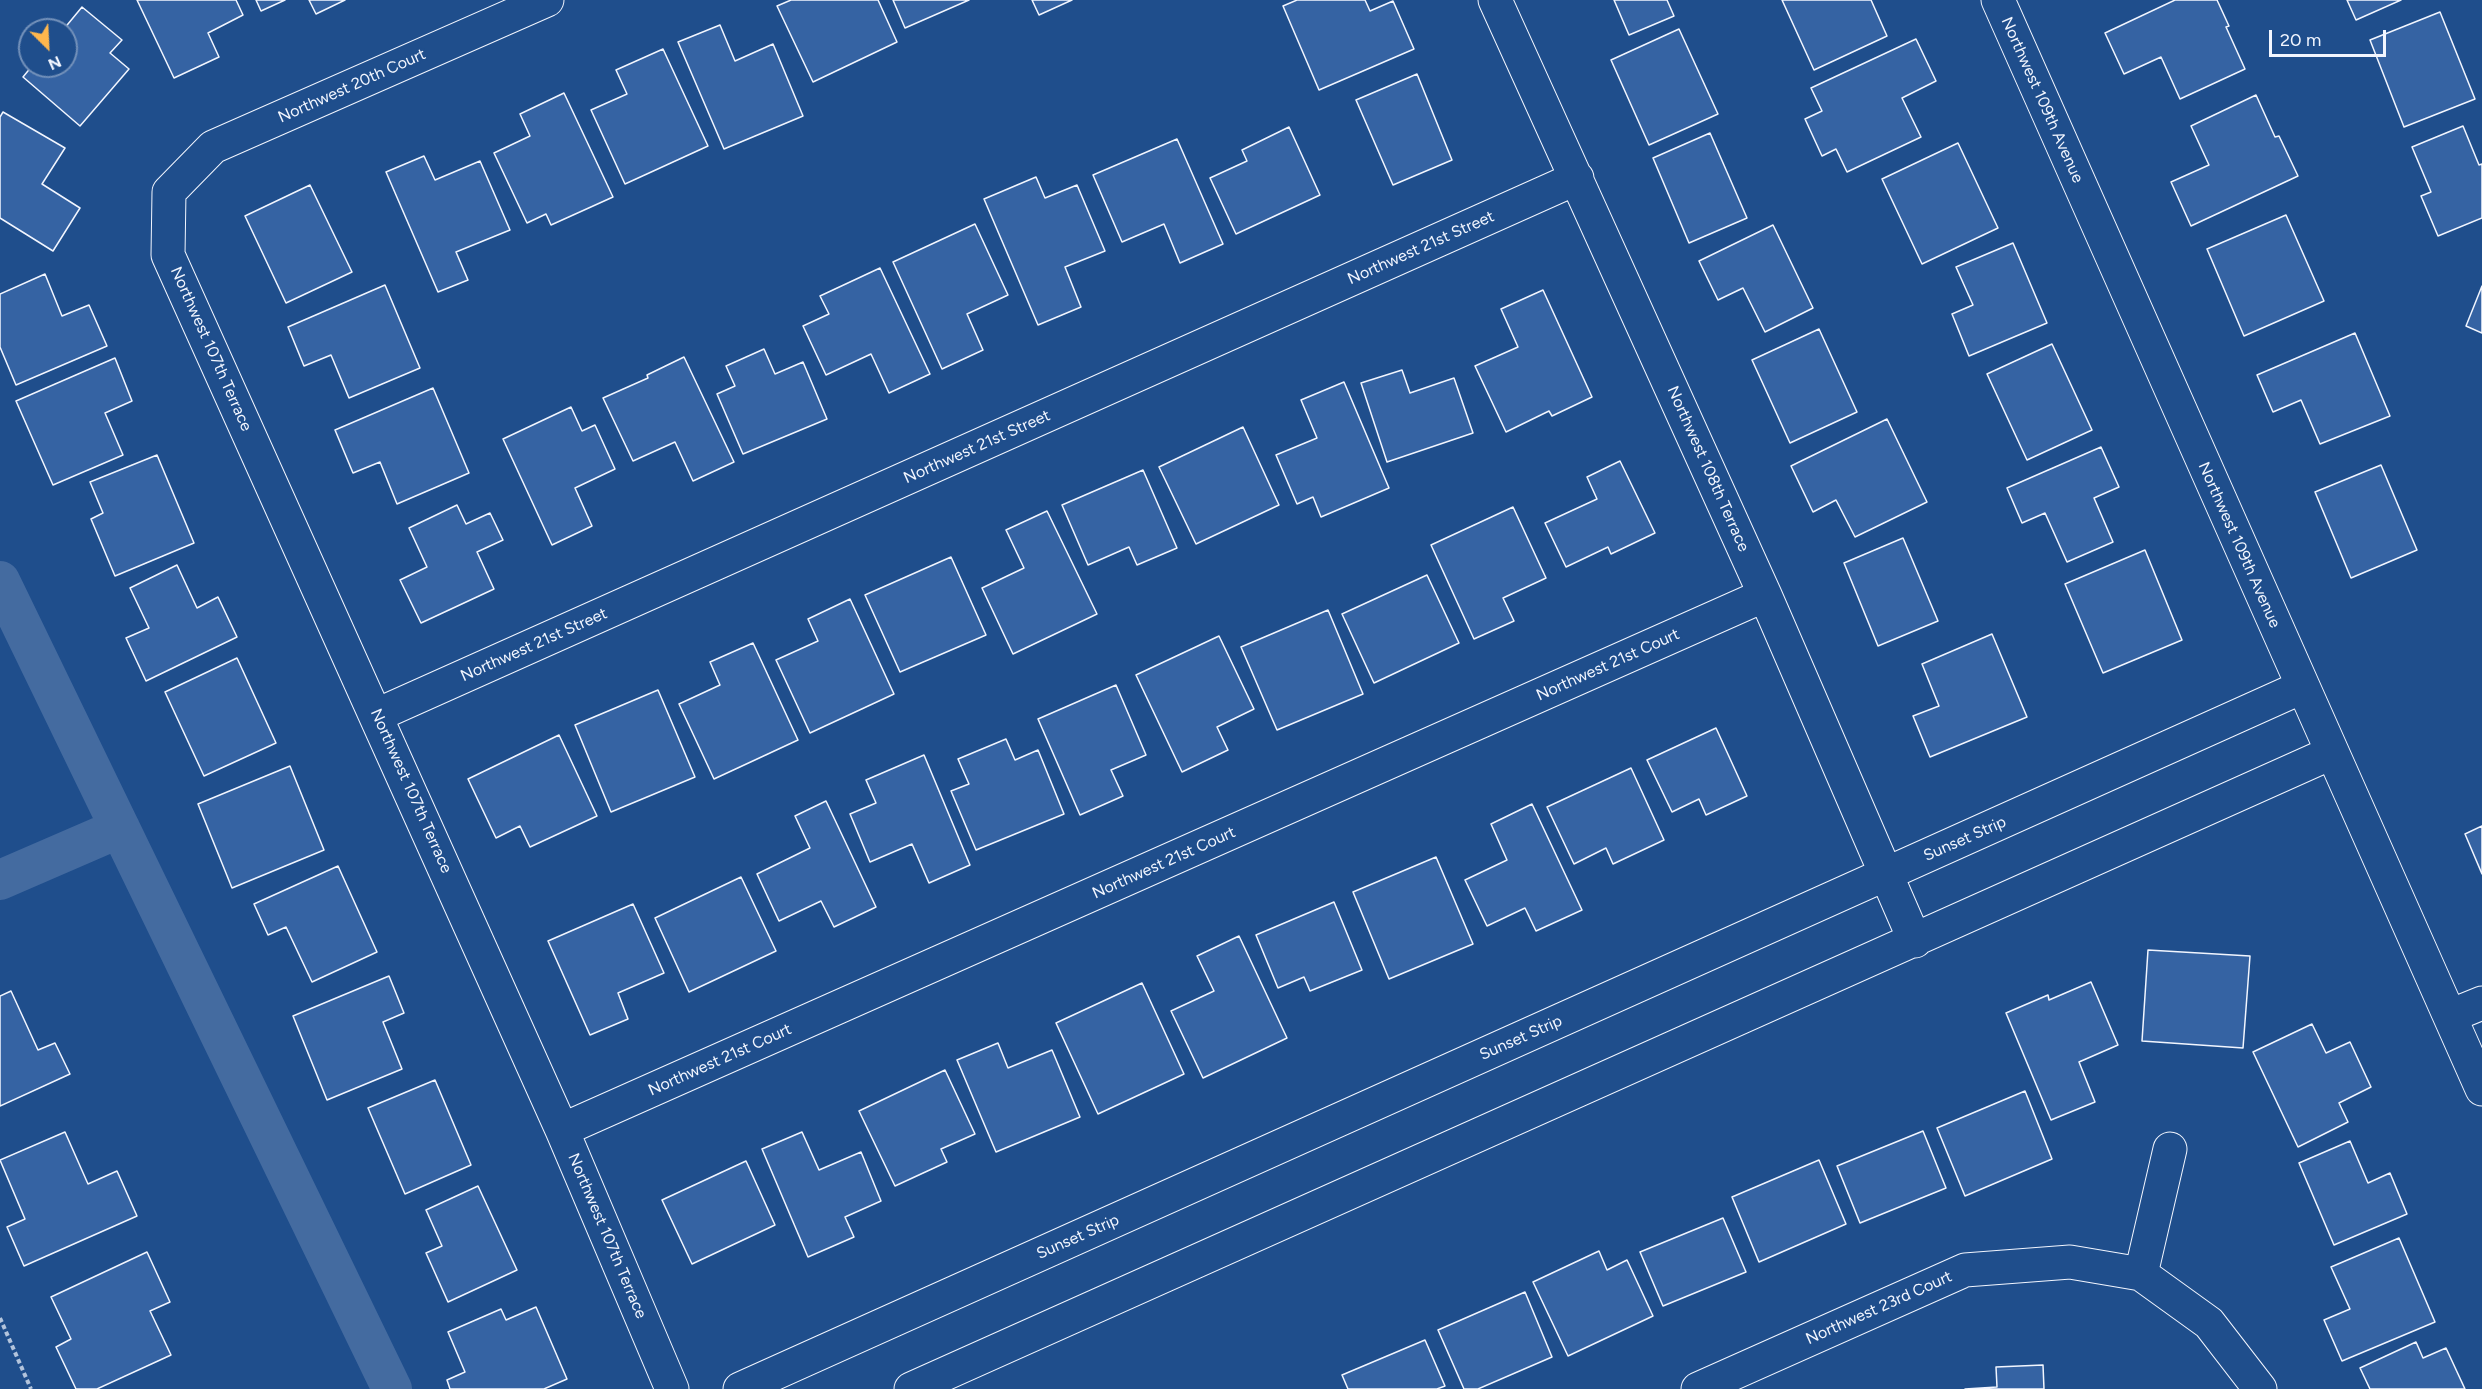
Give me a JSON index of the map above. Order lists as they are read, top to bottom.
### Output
{
  "streets": {
    "street": [
      "Northwest 20th Court",
      "Northwest 109th Avenue",
      "Northwest 21st Street",
      "Northwest 107th Terrace",
      "Northwest 108th Terrace",
      "Northwest 21st Court",
      "Sunset Strip",
      "Northwest 23rd Court"
    ]
  },
  "crossings": [
    ["Northwest 20th Court", "Northwest 107th Terrace"],
    ["Northwest 109th Avenue", "Sunset Strip"],
    ["Northwest 21st Street", "Northwest 107th Terrace"],
    ["Northwest 21st Street", "Northwest 108th Terrace"],
    ["Northwest 107th Terrace", "Northwest 21st Court"],
    ["Northwest 108th Terrace", "Northwest 21st Court"],
    ["Northwest 108th Terrace", "Sunset Strip"]
  ],
  "scale_bar": "20 m",
  "north": "bottom right"
}
